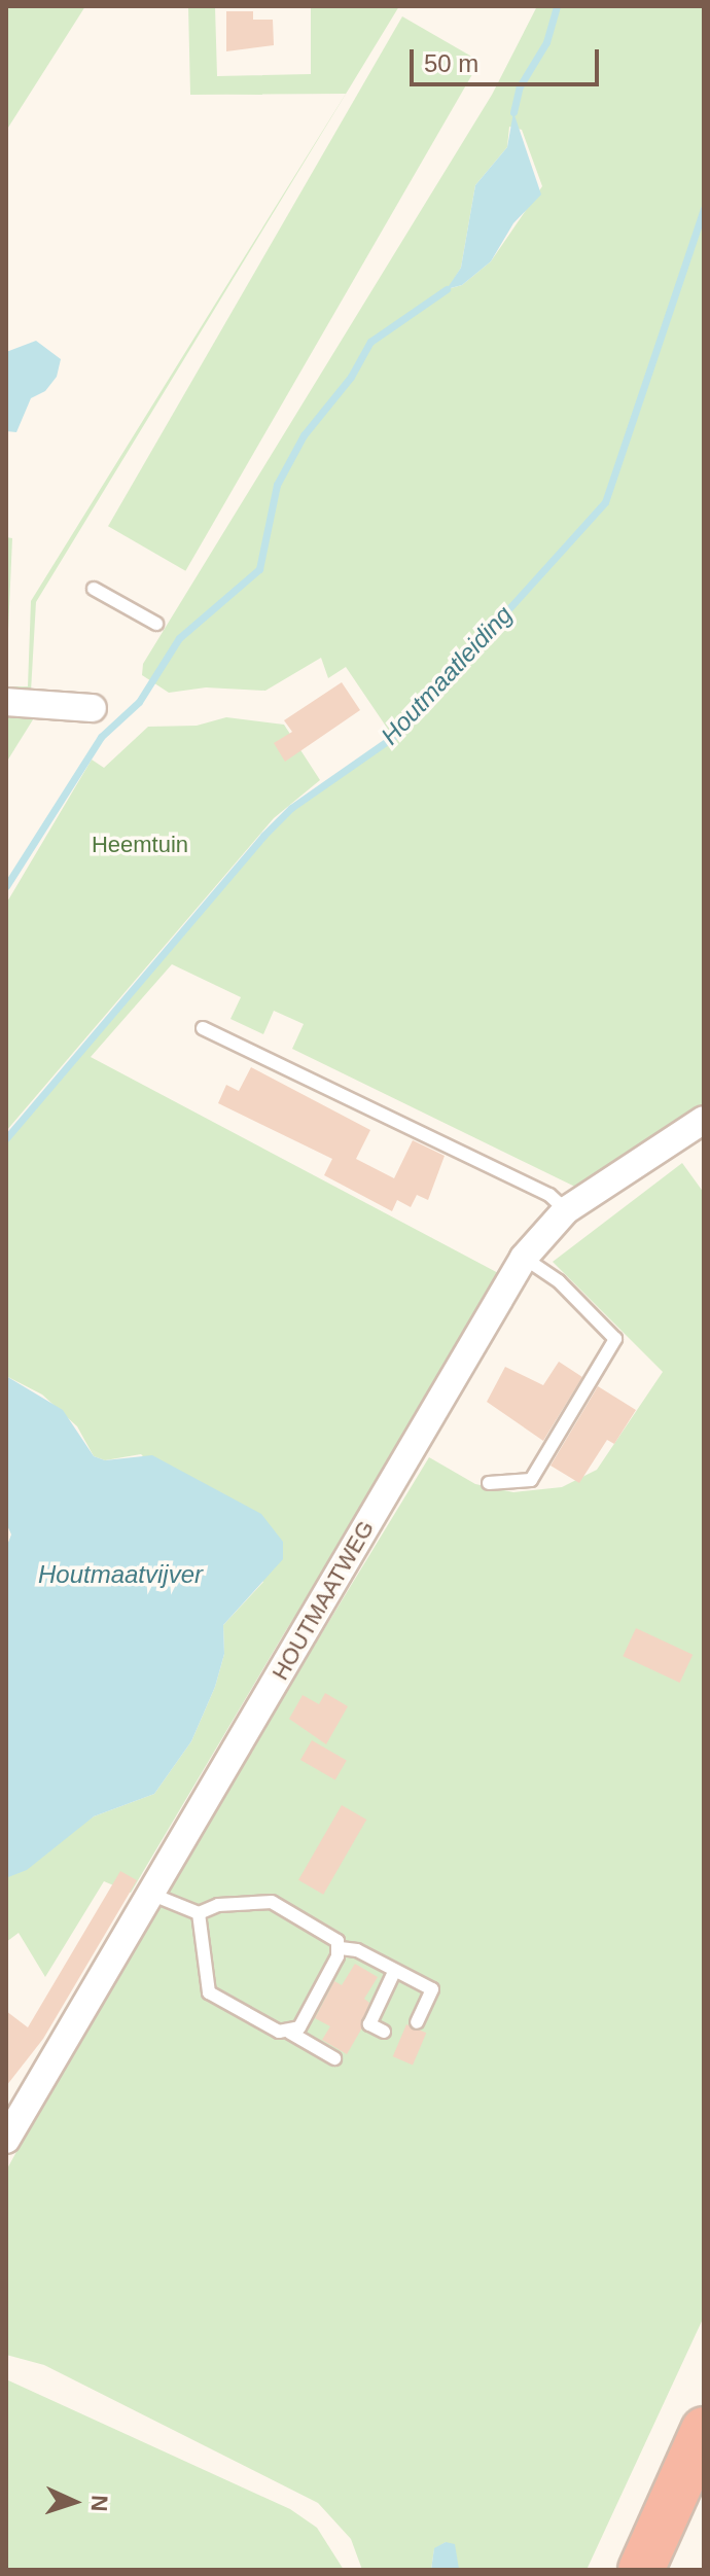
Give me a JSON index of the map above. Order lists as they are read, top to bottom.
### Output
{
  "streets": {
    "street": ["HOUTMAATWEG"]
  },
  "water": ["Houtmaatleiding", "Houtmaatvijver"],
  "parks": ["Heemtuin"],
  "scale_bar": "50 m",
  "north": "right"
}
